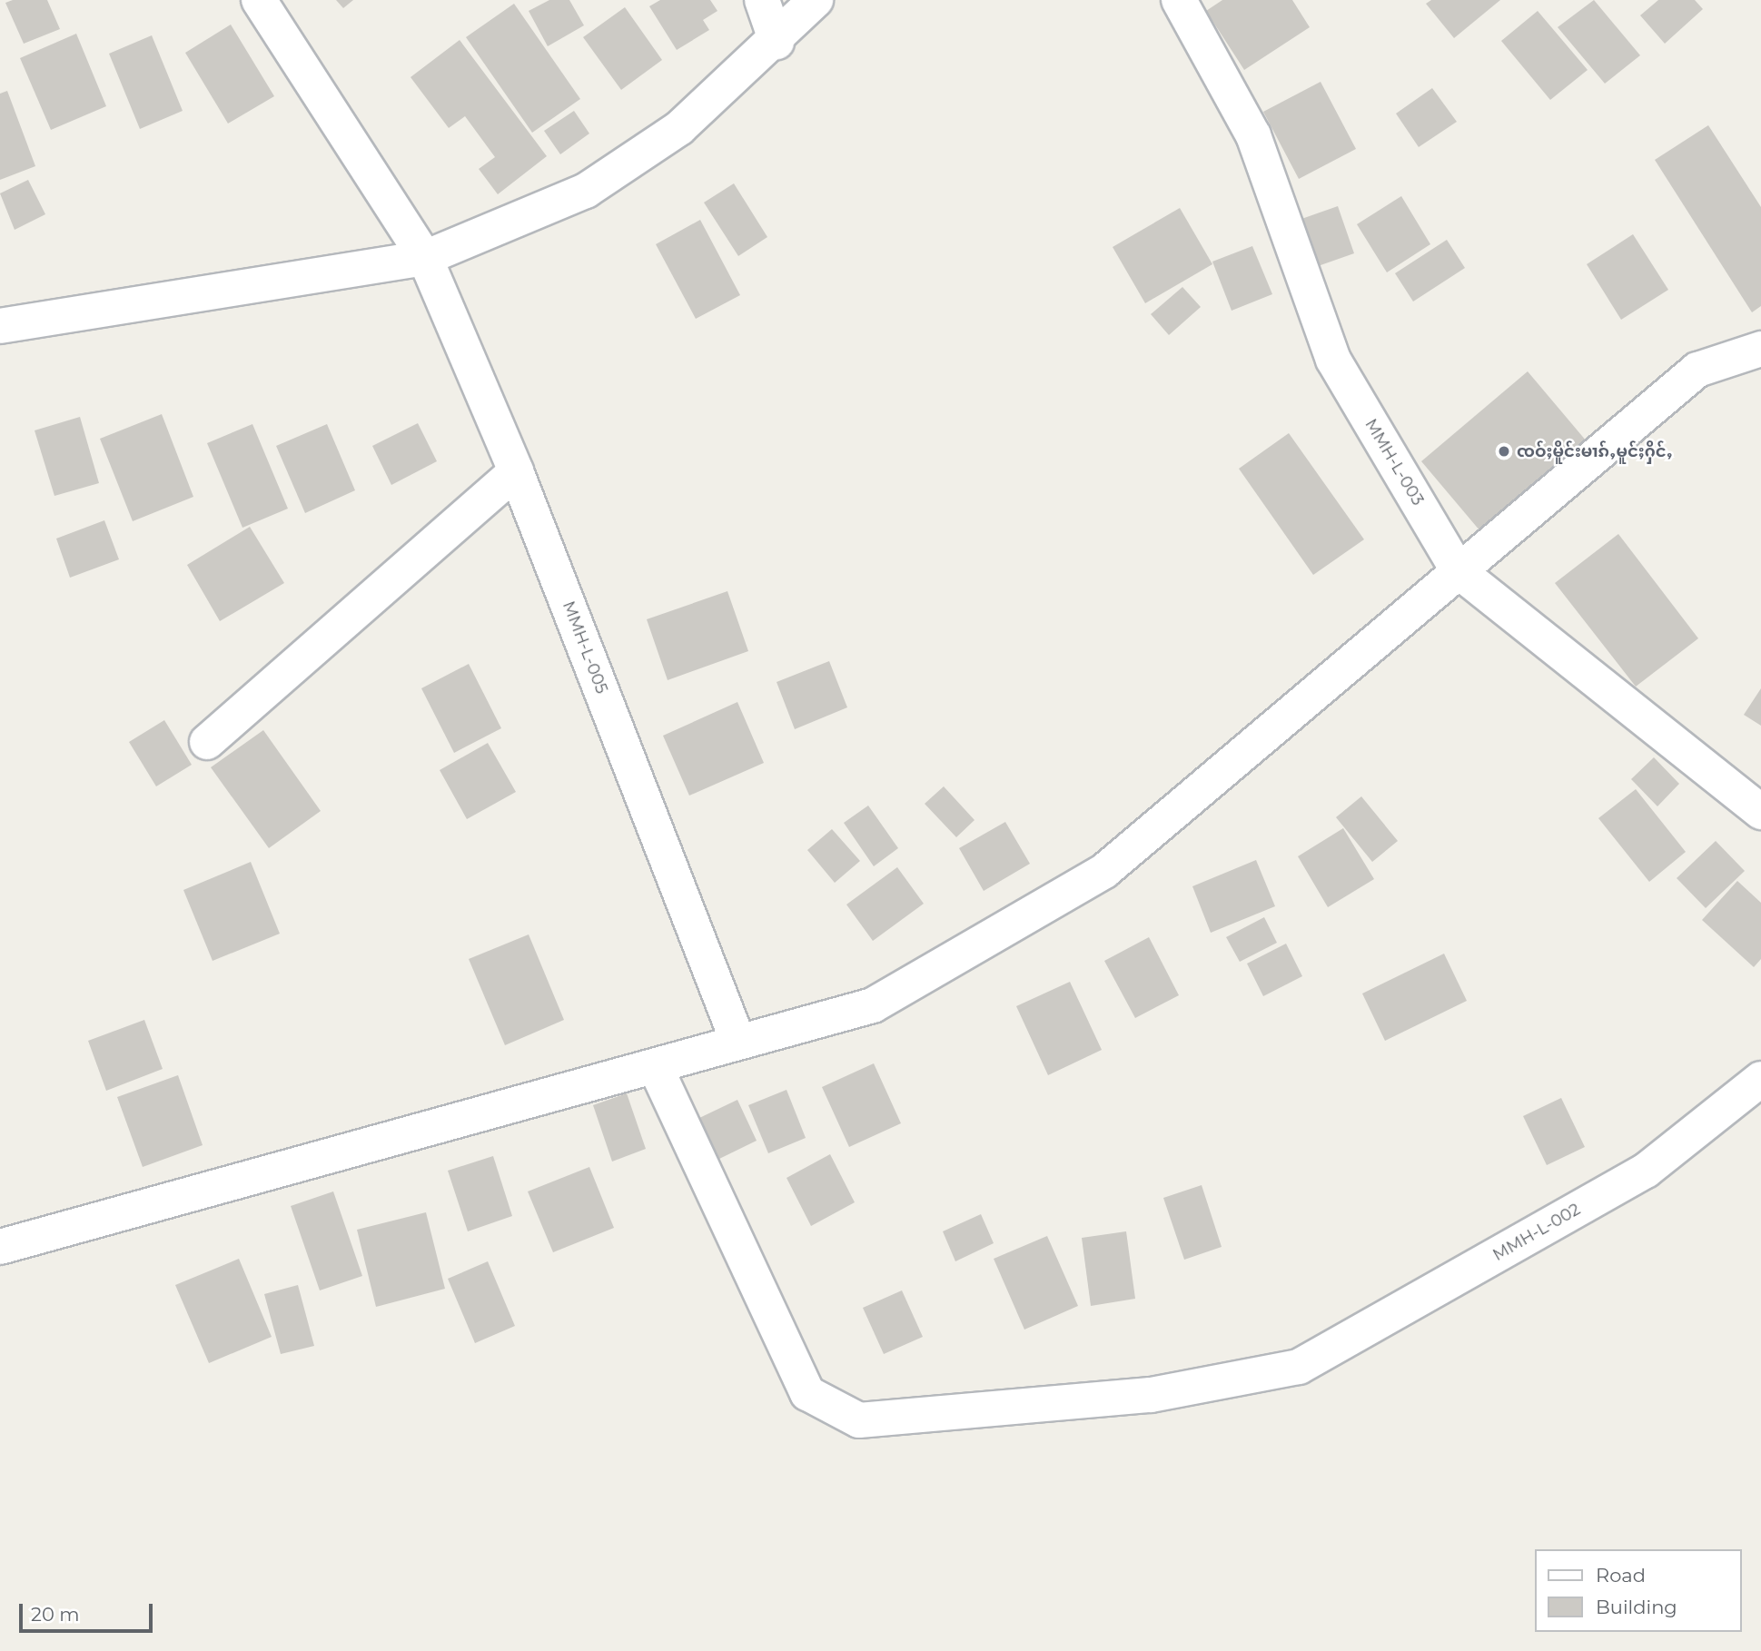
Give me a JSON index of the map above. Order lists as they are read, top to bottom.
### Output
{
  "streets": {
    "street": ["MMH-L-003", "MMH-L-005", "MMH-L-002"]
  },
  "places": ["ၸဝ်ႈမိူင်းမၢၵ်ႇမူင်ႈႁိင်ႇ"],
  "legend": ["Road", "Building"],
  "scale_bar": "20 m"
}
